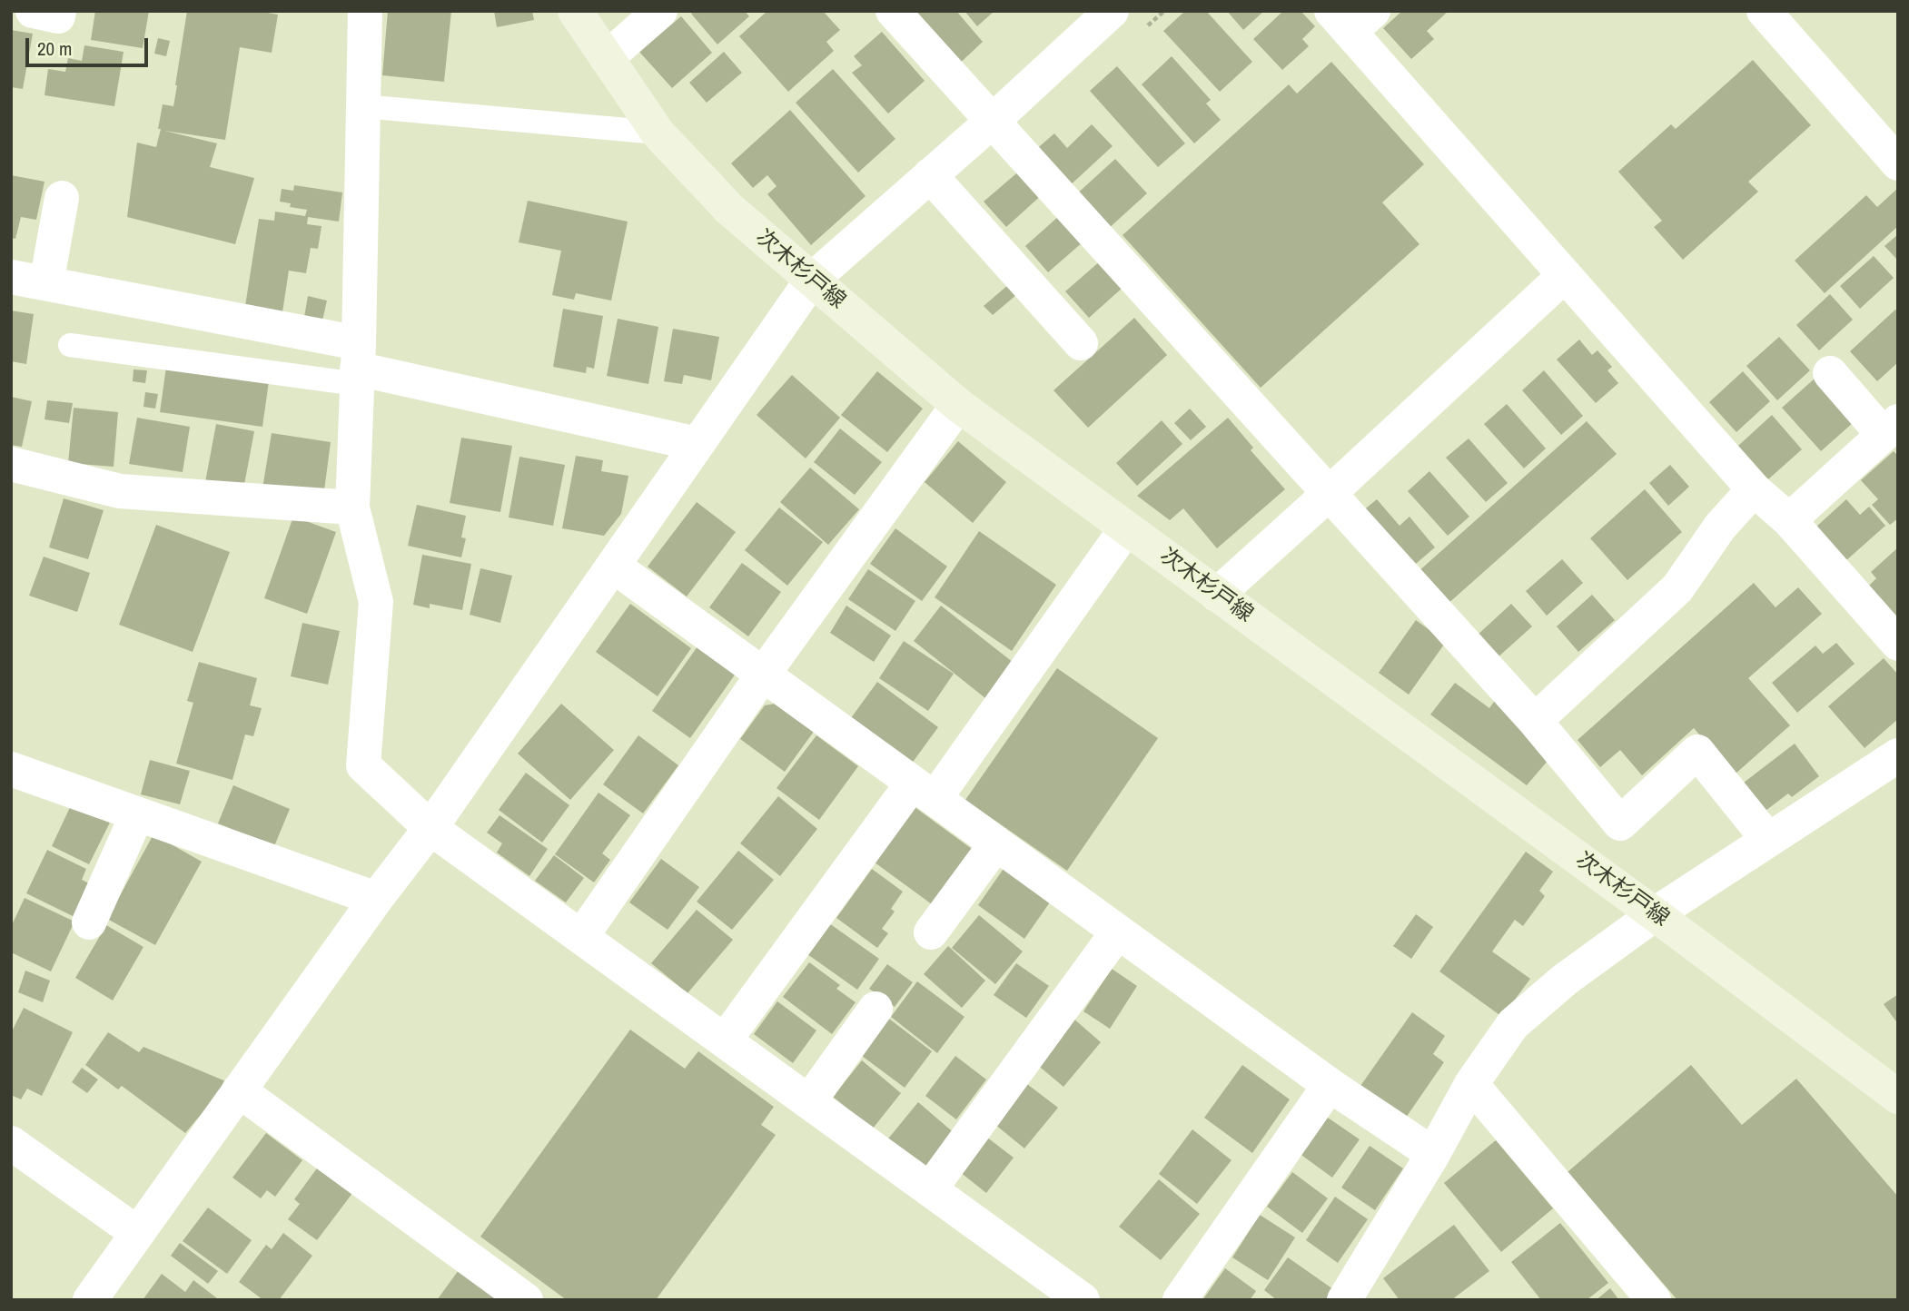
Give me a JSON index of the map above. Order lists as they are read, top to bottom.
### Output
{
  "streets": {
    "main road": ["次木杉戸線"]
  },
  "scale_bar": "20 m"
}
